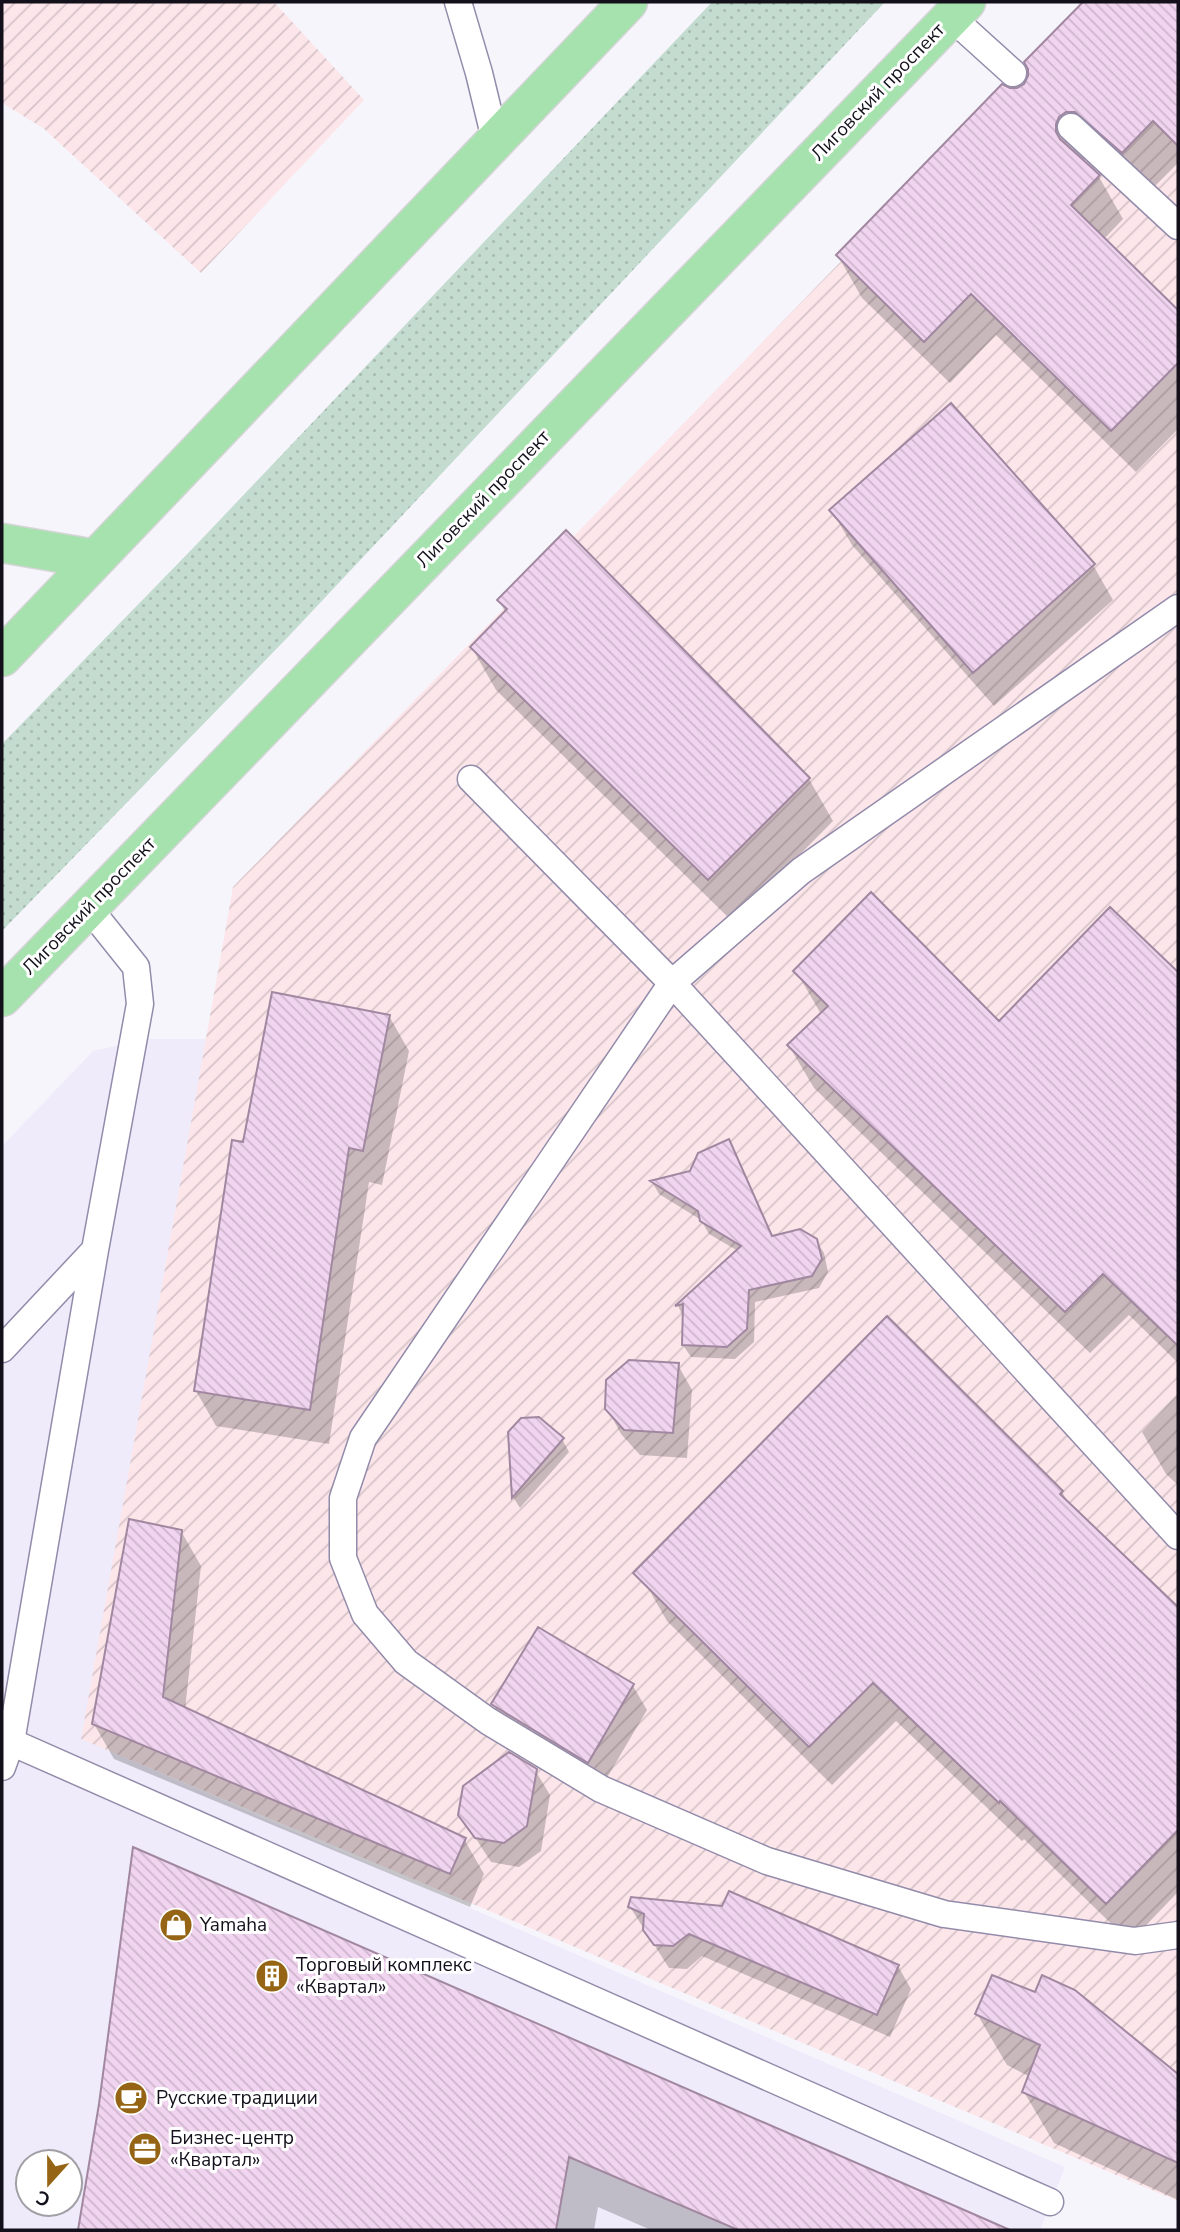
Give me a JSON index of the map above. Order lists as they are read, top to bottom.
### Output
{
  "streets": {
    "main road": ["Лиговский проспект"]
  },
  "places": {
    "shop": ["Yamaha"],
    "building": ["Торговый комплекс «Квартал»"],
    "cafe": ["Русские традиции"],
    "office": ["Бизнес-центр «Квартал»"]
  },
  "north": "bottom"
}
